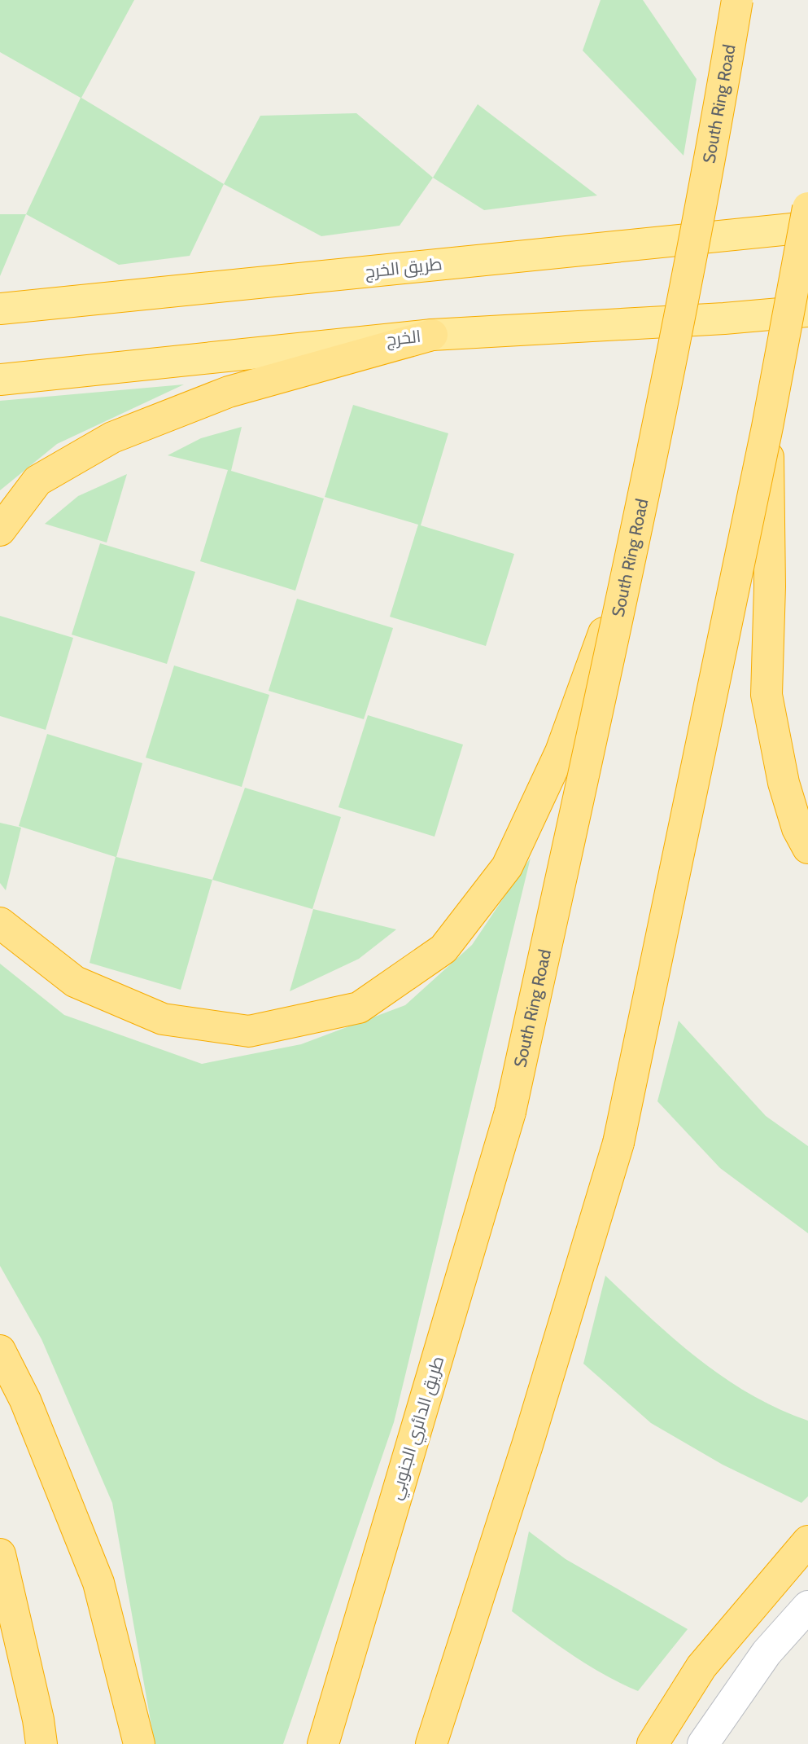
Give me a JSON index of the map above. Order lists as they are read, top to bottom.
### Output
{
  "streets": {
    "highway": [
      "South Ring Road",
      "طريق الخرج",
      "الخرج",
      "طريق الدائري الجنوبي"
    ]
  },
  "crossings": [
    ["South Ring Road", "طريق الدائري الجنوبي"]
  ]
}
